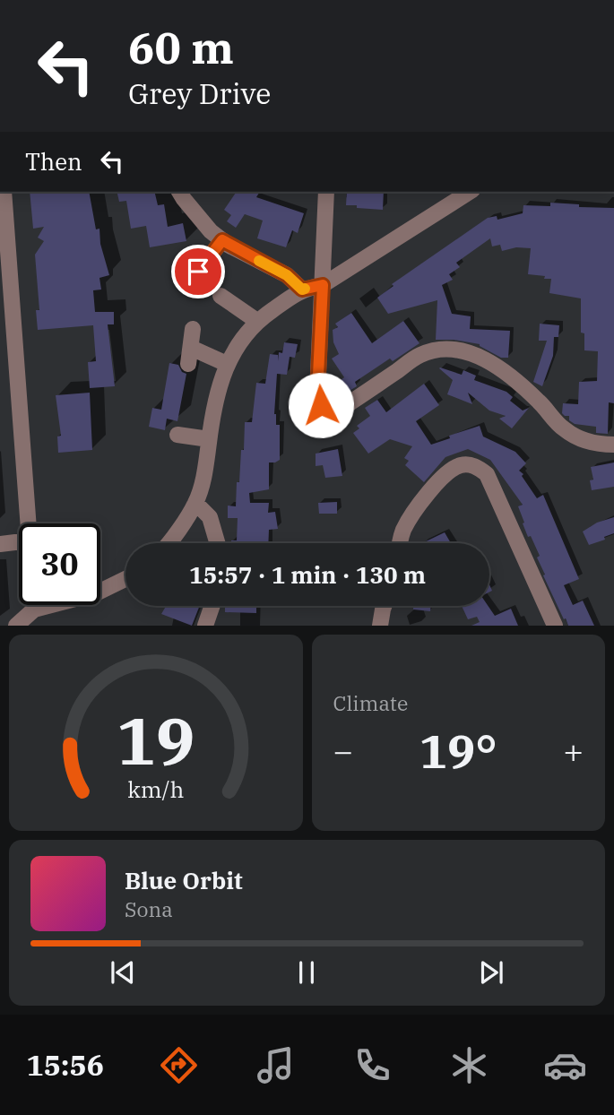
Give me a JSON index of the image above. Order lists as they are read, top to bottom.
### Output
{
  "page": {
    "turn": ["60 m", "Grey Drive"],
    "then": "Then",
    "limit": "30",
    "trip": "15:57 · 1 min · 130 m",
    "tile": "Climate",
    "heat": ["−", "19°", "+"],
    "song": ["Blue Orbit", "Sona"],
    "tabs": "15:56",
    "gauge": ["19", "km/h"]
  }
}
